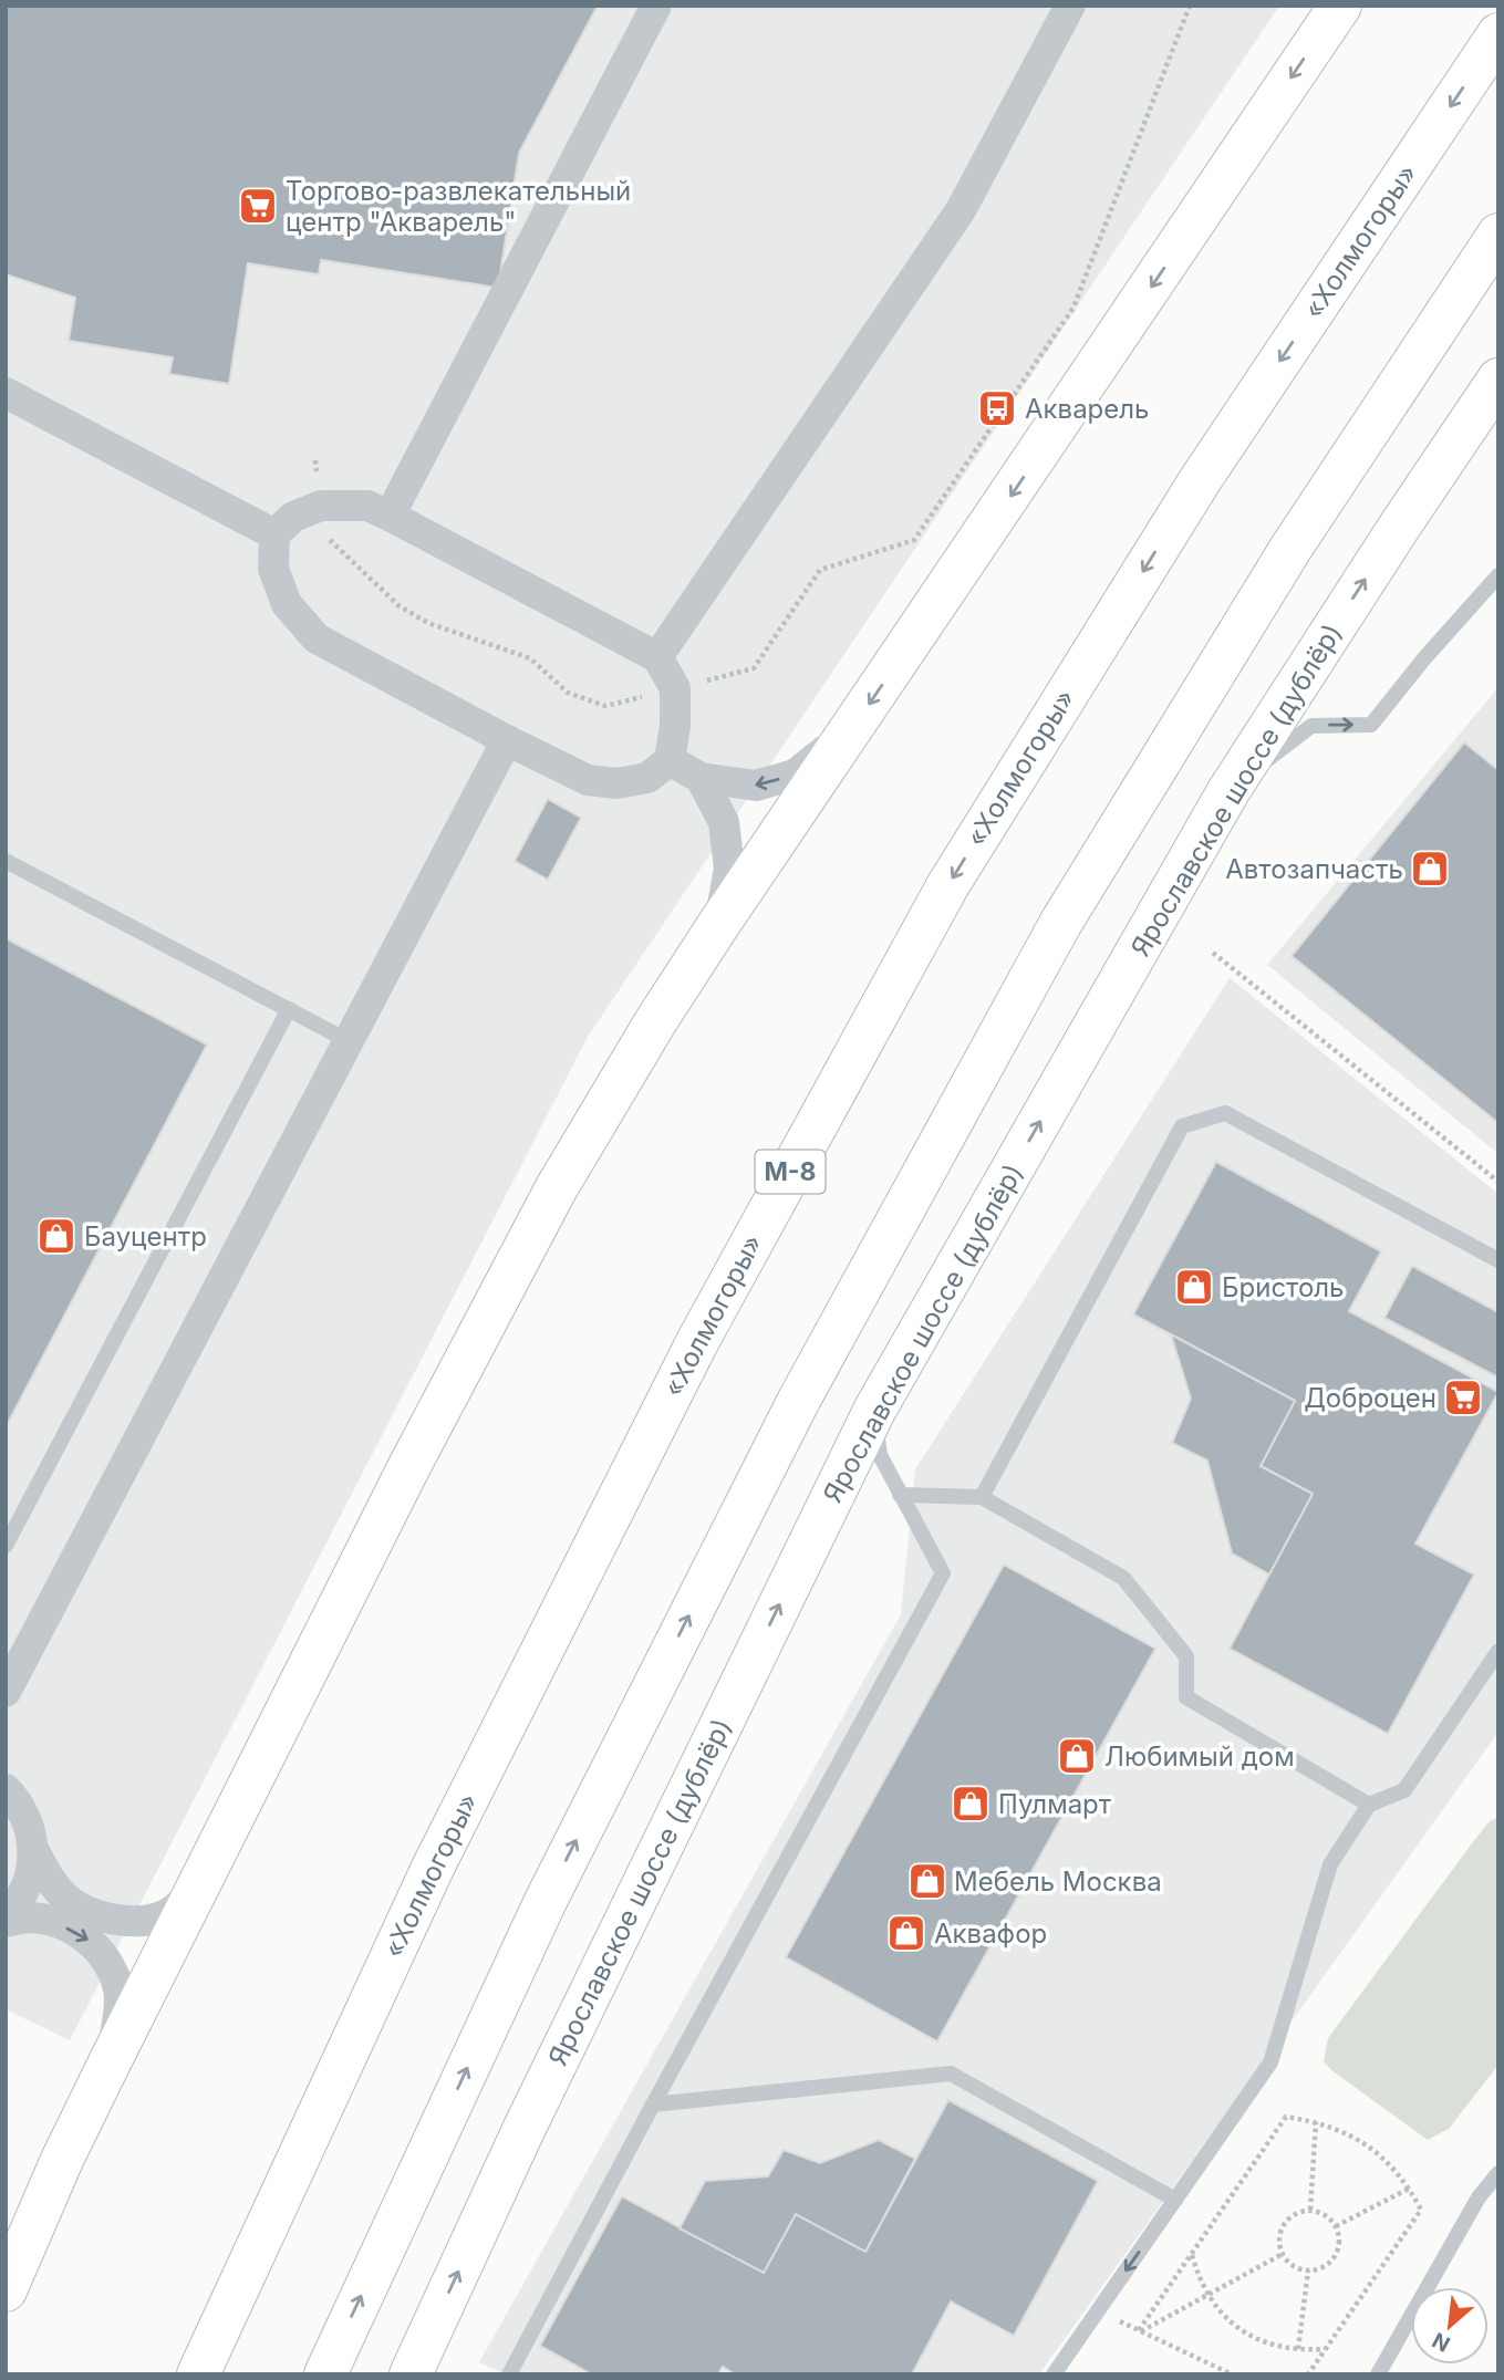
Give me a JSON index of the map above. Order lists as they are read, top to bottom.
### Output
{
  "streets": {
    "main road": ["«Холмогоры»", "Ярославское шоссе (дублёр)", "М-8"]
  },
  "places": {
    "supermarket": ["Торгово-развлекательный центр \"Акварель\"", "Доброцен"],
    "bus stop": ["Акварель"],
    "shop": [
      "Автозапчасть",
      "Бауцентр",
      "Бристоль",
      "Любимый дом",
      "Пулмарт",
      "Мебель Москва",
      "Аквафор"
    ]
  },
  "north": "bottom left"
}
